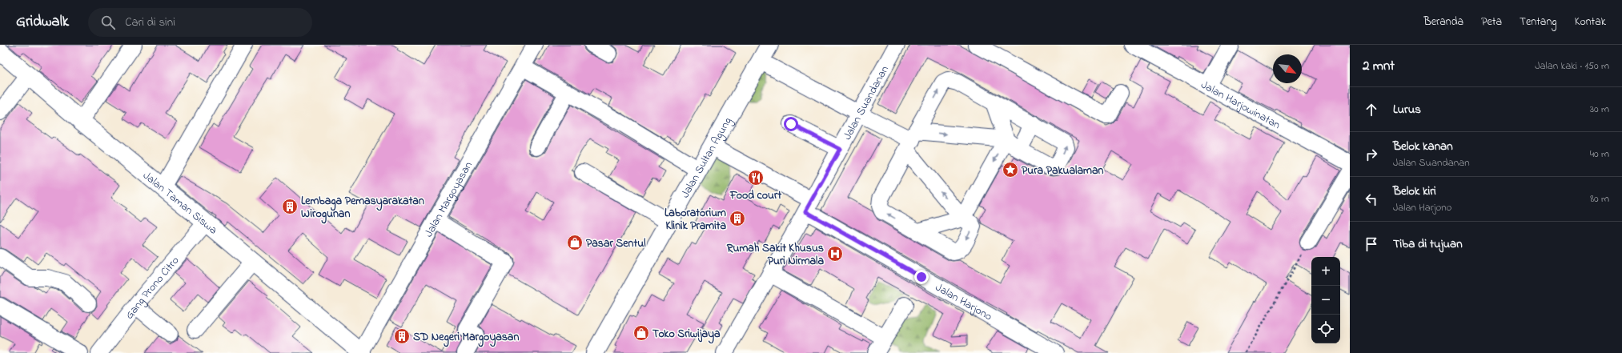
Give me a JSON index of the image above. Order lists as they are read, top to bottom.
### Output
{
  "streets": {
    "main road": ["Jalan Sultan Agung", "Jalan Taman Siswa"],
    "street": [
      "Jalan Suandanan",
      "Jalan Harjowinatan",
      "Jalan Margoyasan",
      "Gang Prono Citro",
      "Jalan Harjono"
    ]
  },
  "crossings": [
    ["Jalan Suandanan", "Jalan Harjono"],
    ["Jalan Sultan Agung", "Jalan Harjono"],
    ["Jalan Margoyasan", "Jalan Taman Siswa"],
    ["Jalan Taman Siswa", "Gang Prono Citro"]
  ],
  "places": {
    "place": ["Pura Pakualaman"],
    "restaurant": ["Food court"],
    "building": ["Lembaga Pemasyarakatan Wirogunan", "Laboratorium Klinik Pramita", "SD Negeri Margoyasan"],
    "shop": ["Pasar Sentul", "Toko Sriwijaya"],
    "hospital": ["Rumah Sakit Khusus Puri Nirmala"]
  },
  "north": "bottom right",
  "page": {
    "header": "Gridwalk",
    "search": "Cari di sini",
    "nav": [
      "Beranda",
      "Peta",
      "Tentang",
      "Kontak"
    ],
    "heading": ["2 mnt", "Jalan kaki · 150 m"],
    "list": [
      ["Lurus", "30 m"],
      ["Belok kanan", "Jalan Suandanan", "40 m"],
      ["Belok kiri", "Jalan Harjono", "80 m"],
      "Tiba di tujuan"
    ],
    "map_buttons": ["+", "−"]
  }
}
